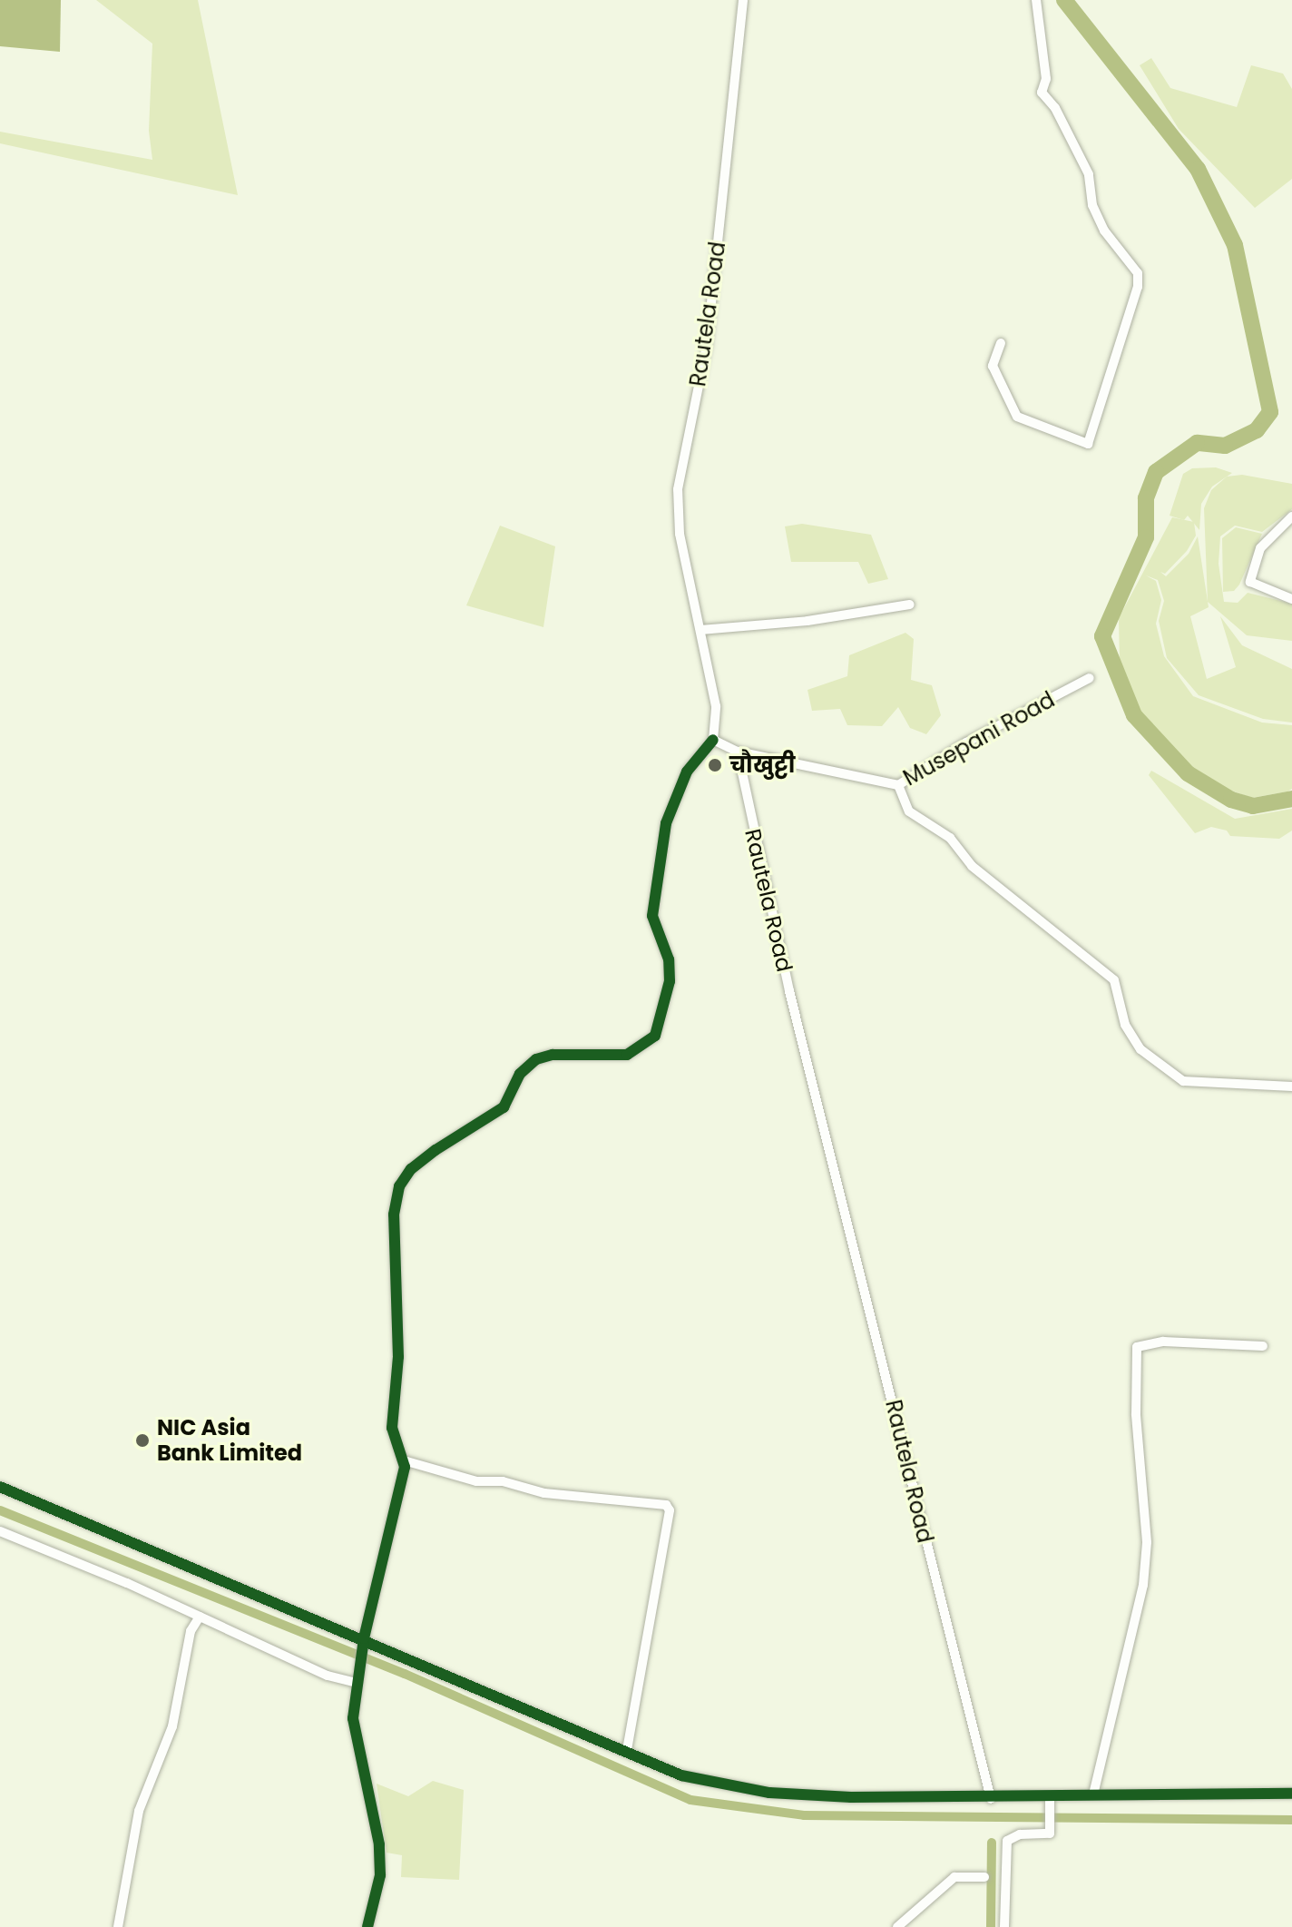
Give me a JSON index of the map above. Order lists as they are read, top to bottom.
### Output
{
  "streets": {
    "street": ["Rautela Road", "Musepani Road"]
  },
  "crossings": [
    ["Rautela Road", "Musepani Road"]
  ],
  "places": ["चौखुट्टी", "NIC Asia Bank Limited"]
}
